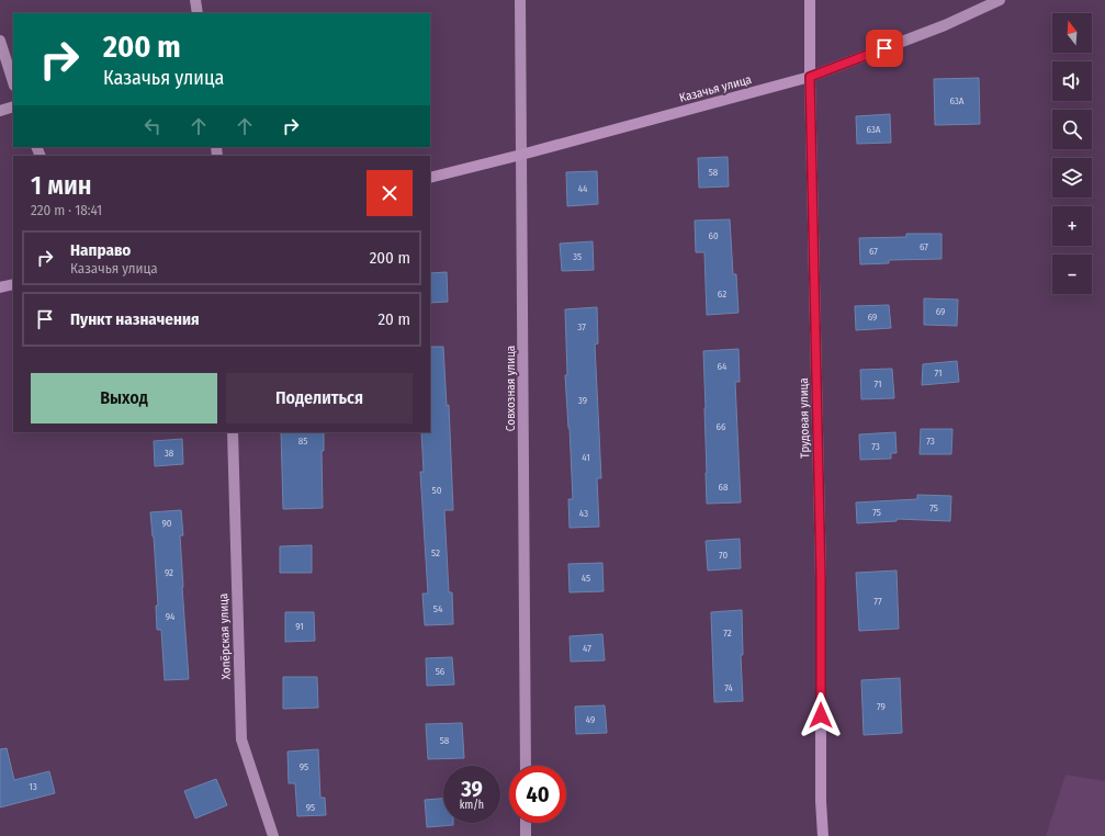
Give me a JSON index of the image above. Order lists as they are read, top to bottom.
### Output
{
  "streets": {
    "street": [
      "Казачья улица",
      "Совхозная улица",
      "Трудовая улица",
      "Хопёрская улица"
    ]
  },
  "crossings": [
    ["Казачья улица", "Совхозная улица"],
    ["Казачья улица", "Трудовая улица"]
  ],
  "house_numbers": [
    "63А",
    "63А",
    "58",
    "44",
    "60",
    "67",
    "67",
    "35",
    "62",
    "69",
    "69",
    "37",
    "64",
    "71",
    "71",
    "39",
    "66",
    "85",
    "73",
    "73",
    "38",
    "41",
    "68",
    "50",
    "75",
    "75",
    "43",
    "90",
    "52",
    "70",
    "92",
    "45",
    "77",
    "54",
    "94",
    "91",
    "72",
    "47",
    "56",
    "74",
    "79",
    "49",
    "58",
    "95",
    "13",
    "95"
  ],
  "north": "top",
  "page": {
    "map_buttons": ["+", "−"],
    "turn": ["200 m", "Казачья улица"],
    "heading": ["1 мин", "220 m · 18:41"],
    "list": [
      {
        "name": "Направо",
        "note": "Казачья улица",
        "value": "200 m"
      },
      {
        "name": "Пункт назначения",
        "value": "20 m"
      }
    ],
    "buttons": ["Выход", "Поделиться"],
    "speed": "39 km/h",
    "limit": "40"
  }
}
